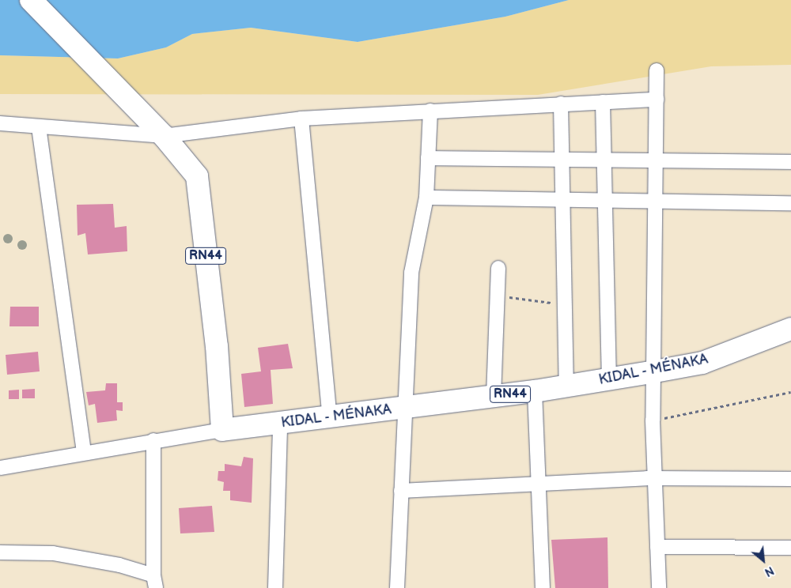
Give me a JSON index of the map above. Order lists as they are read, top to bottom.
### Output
{
  "streets": {
    "main road": ["RN44", "KIDAL - MÉNAKA"]
  },
  "crossings": [
    ["RN44", "KIDAL - MÉNAKA"]
  ],
  "north": "bottom right"
}
